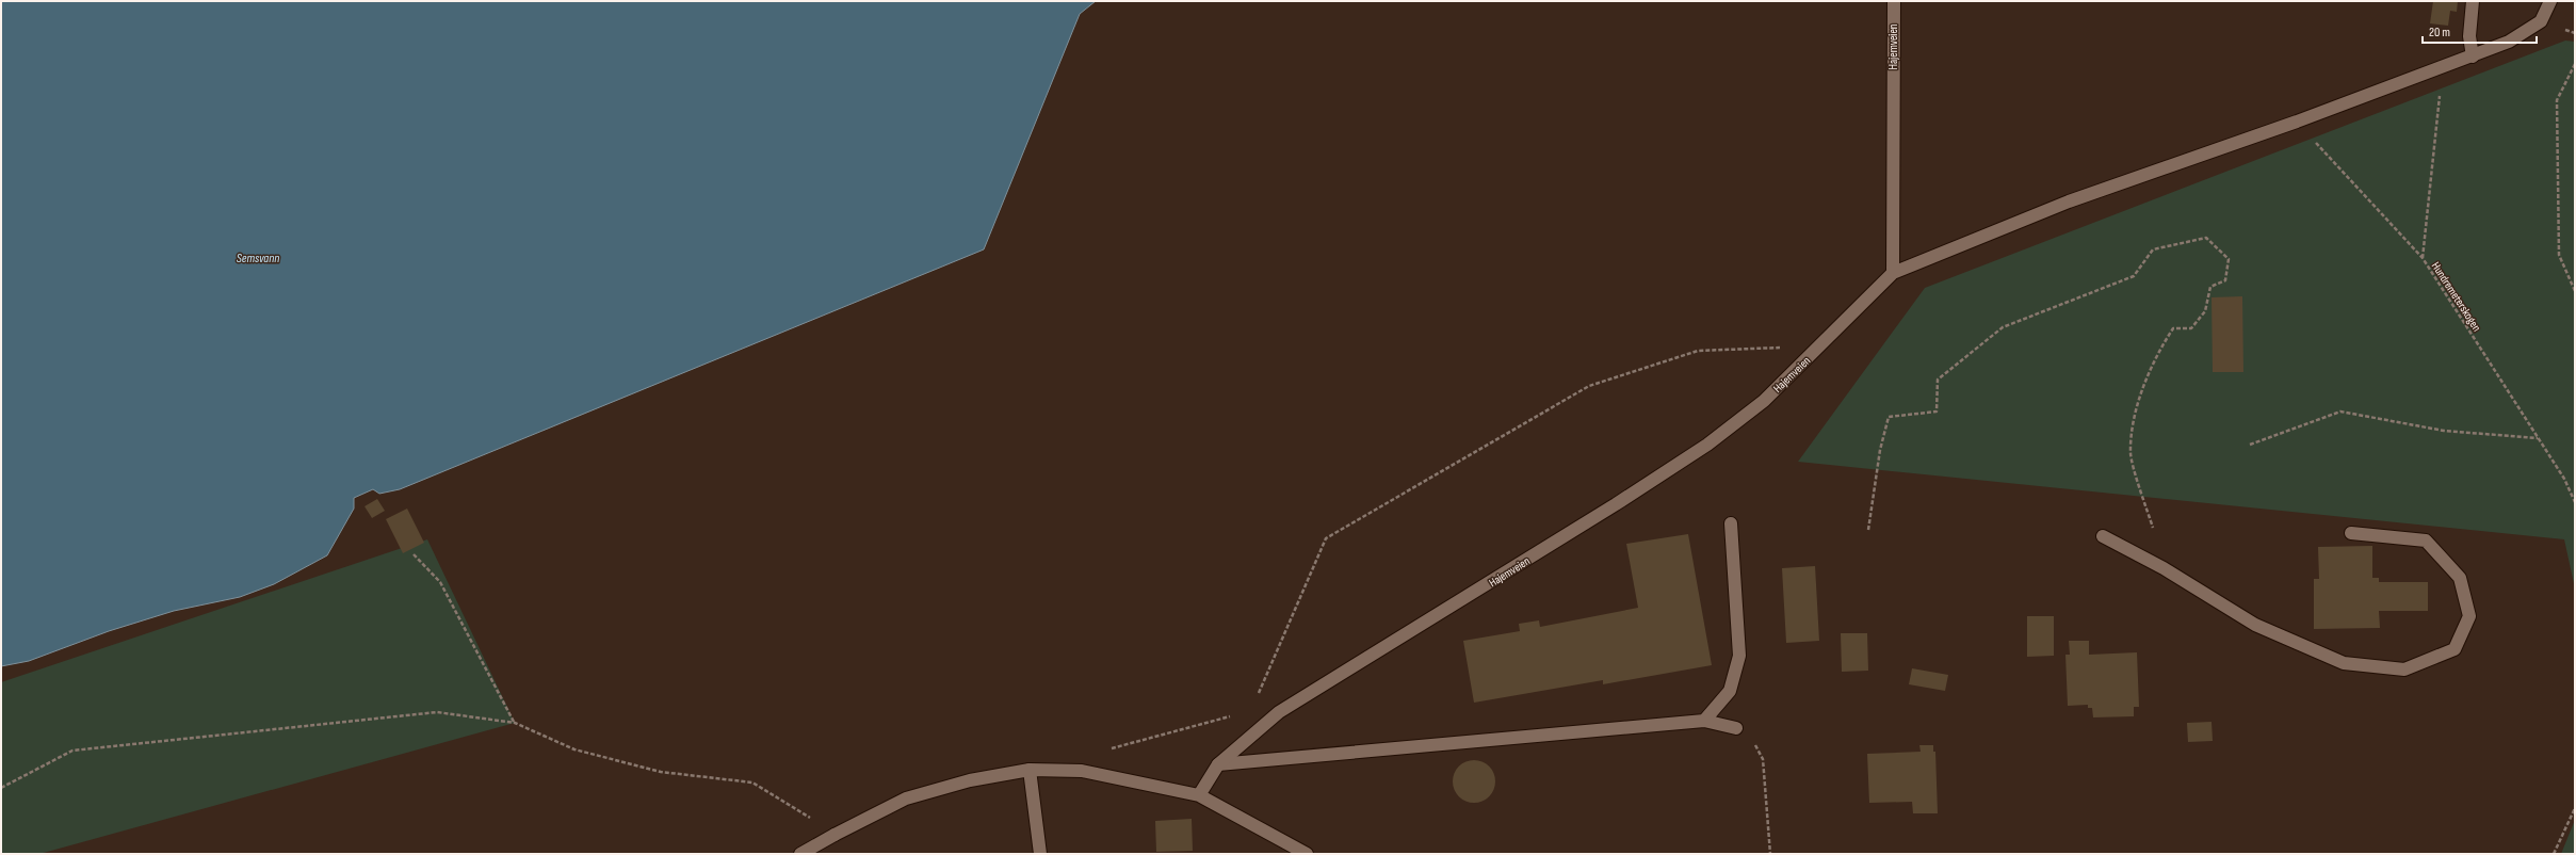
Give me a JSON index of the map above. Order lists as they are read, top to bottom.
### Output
{
  "streets": {
    "street": ["Hajemveien"],
    "path": ["Hundremeterskogen"]
  },
  "water": ["Semsvann"],
  "scale_bar": "20 m"
}
